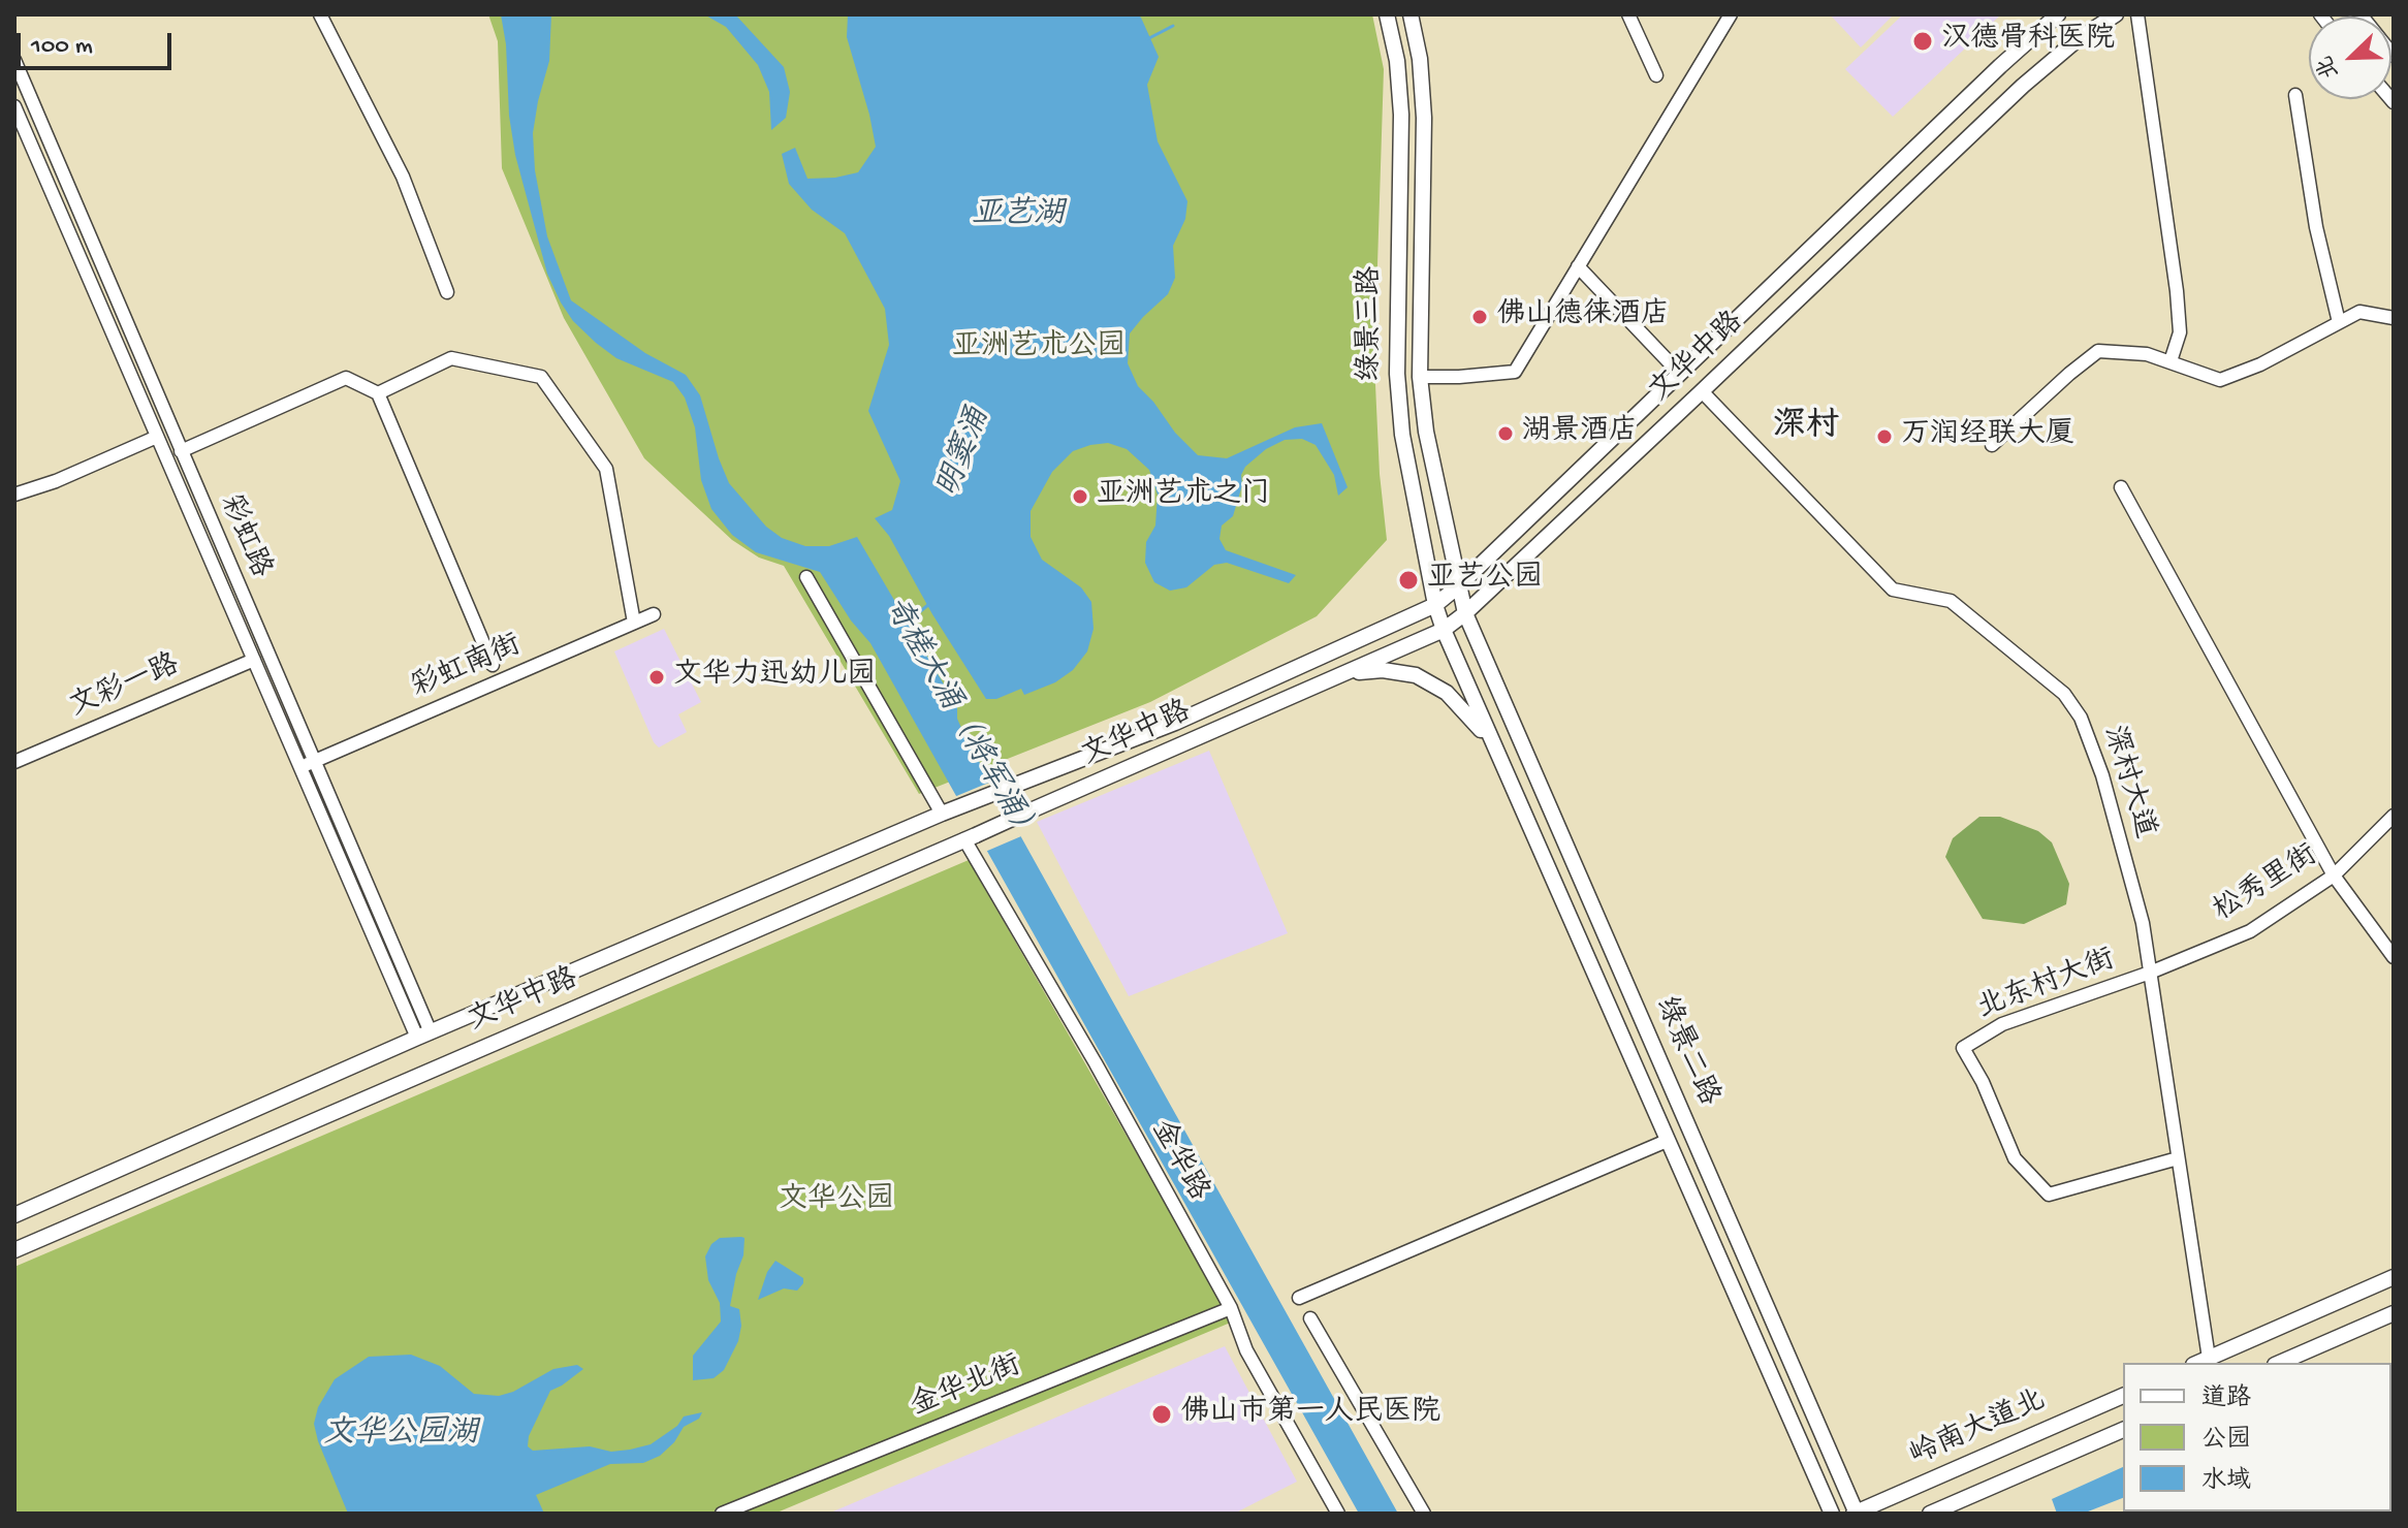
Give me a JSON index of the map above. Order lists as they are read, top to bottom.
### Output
{
  "streets": {
    "main road": [
      "绿景三路",
      "文华中路",
      "绿景二路",
      "岭南大道北"
    ],
    "street": [
      "彩虹路",
      "彩虹南街",
      "文彩一路",
      "深村大道",
      "松秀里街",
      "北东村大街",
      "金华路",
      "金华北街"
    ]
  },
  "crossings": [
    ["绿景三路", "文华中路"],
    ["绿景三路", "绿景二路"],
    ["文华中路", "彩虹路"],
    ["文华中路", "深村大道"],
    ["文华中路", "绿景二路"],
    ["文华中路", "金华路"],
    ["彩虹路", "彩虹南街"],
    ["彩虹路", "文彩一路"],
    ["深村大道", "松秀里街"],
    ["深村大道", "北东村大街"],
    ["松秀里街", "北东村大街"],
    ["绿景二路", "岭南大道北"],
    ["金华路", "金华北街"]
  ],
  "districts": ["深村"],
  "water": [
    "亚艺湖",
    "明窦涌",
    "奇槎大涌（将军涌）",
    "文华公园湖"
  ],
  "parks": ["亚洲艺术公园", "文华公园"],
  "places": [
    "汉德骨科医院",
    "佛山德徕酒店",
    "湖景酒店",
    "万润经联大厦",
    "亚洲艺术之门",
    "亚艺公园",
    "文华力迅幼儿园",
    "佛山市第一人民医院"
  ],
  "legend": ["道路", "公园", "水域"],
  "scale_bar": "100 m",
  "north": "bottom left"
}
